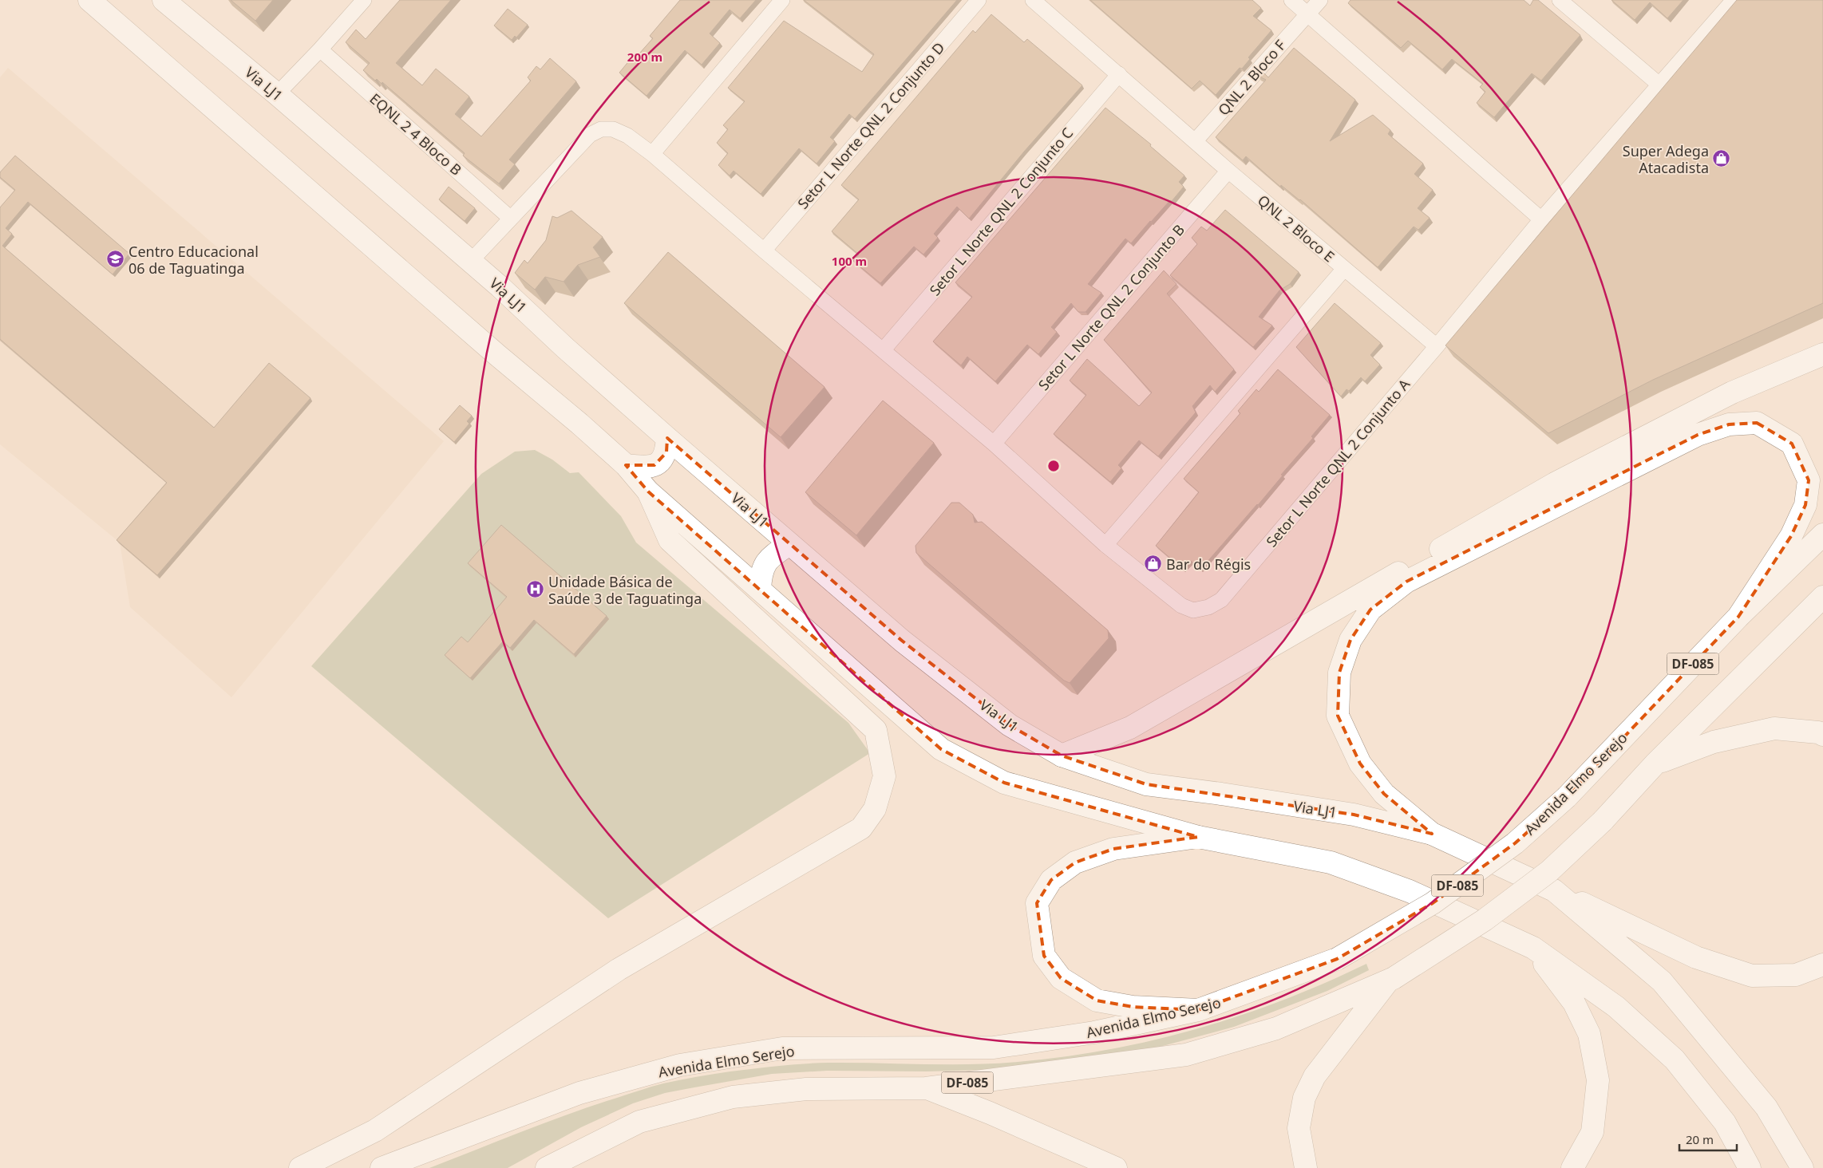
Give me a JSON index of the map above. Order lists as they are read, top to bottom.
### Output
{
  "streets": {
    "main road": ["Via LJ1", "DF-085", "Avenida Elmo Serejo"],
    "street": [
      "QNL 2 Bloco F",
      "Setor L Norte QNL 2 Conjunto D",
      "EQNL 2 4 Bloco B",
      "Setor L Norte QNL 2 Conjunto C",
      "QNL 2 Bloco E",
      "Setor L Norte QNL 2 Conjunto B",
      "Setor L Norte QNL 2 Conjunto A"
    ]
  },
  "crossings": [
    ["QNL 2 Bloco F", "QNL 2 Bloco E"],
    ["Setor L Norte QNL 2 Conjunto D", "Setor L Norte QNL 2 Conjunto A"],
    ["EQNL 2 4 Bloco B", "Setor L Norte QNL 2 Conjunto A"],
    ["Setor L Norte QNL 2 Conjunto C", "QNL 2 Bloco E"],
    ["Setor L Norte QNL 2 Conjunto C", "Setor L Norte QNL 2 Conjunto A"],
    ["QNL 2 Bloco E", "Setor L Norte QNL 2 Conjunto B"],
    ["QNL 2 Bloco E", "Setor L Norte QNL 2 Conjunto A"],
    ["Setor L Norte QNL 2 Conjunto B", "Setor L Norte QNL 2 Conjunto A"]
  ],
  "places": {
    "shop": ["Super Adega Atacadista", "Bar do Régis"],
    "school or university": ["Centro Educacional 06 de Taguatinga"],
    "hospital": ["Unidade Básica de Saúde 3 de Taguatinga"]
  },
  "scale_bar": "20 m",
  "rings": ["200 m", "100 m"]
}
